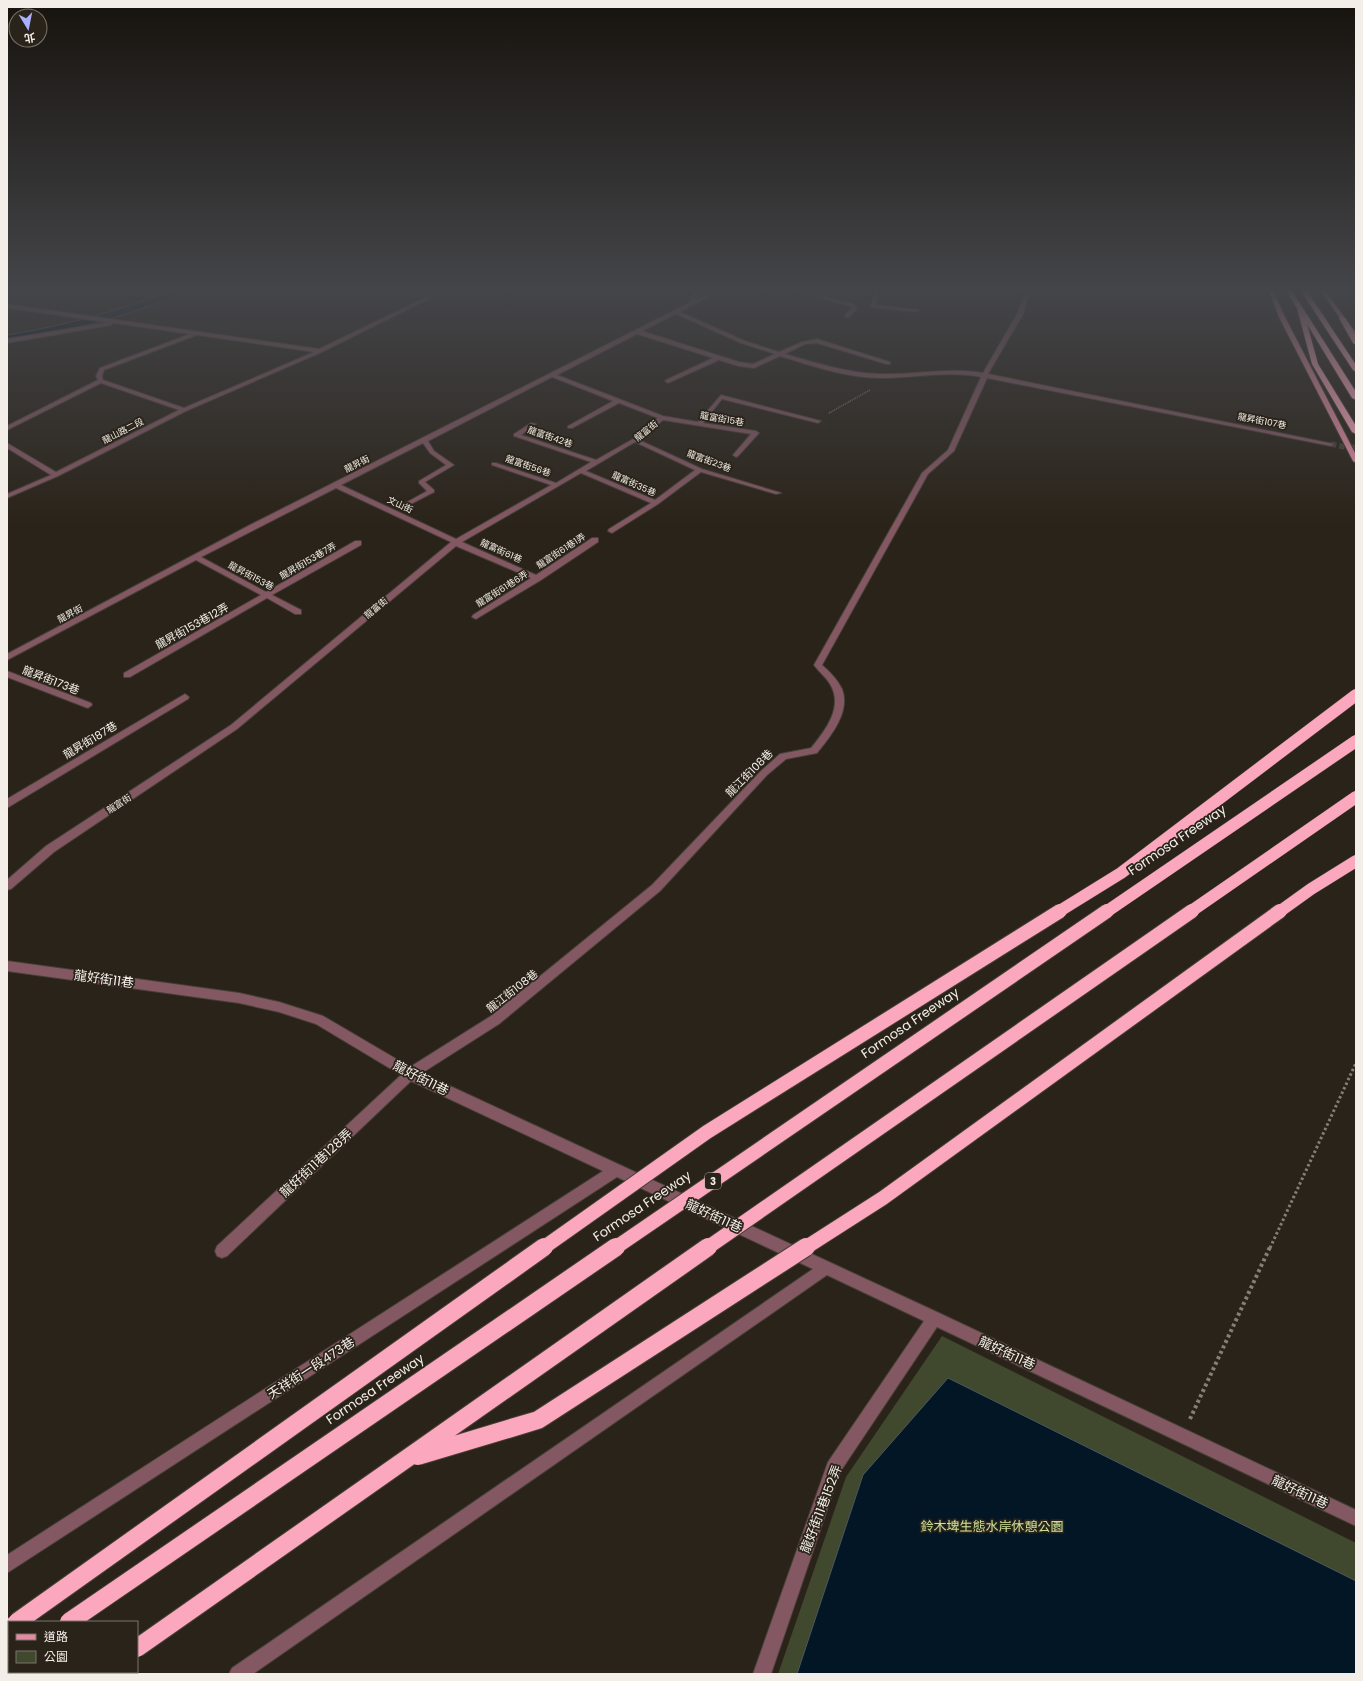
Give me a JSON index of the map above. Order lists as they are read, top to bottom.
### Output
{
  "streets": {
    "highway": ["Formosa Freeway", "3"],
    "street": [
      "龍富街15巷",
      "龍昇街107巷",
      "龍山路二段",
      "龍富街",
      "龍富街42巷",
      "龍富街23巷",
      "龍昇街",
      "龍富街56巷",
      "龍富街35巷",
      "文山街",
      "龍富街61巷",
      "龍富街61巷1弄",
      "龍昇街153巷7弄",
      "龍昇街153巷",
      "龍富街61巷6弄",
      "龍昇街153巷12弄",
      "龍昇街173巷",
      "龍昇街187巷",
      "龍江街108巷",
      "龍好街11巷",
      "龍好街11巷128弄",
      "天祥街一段473巷",
      "龍好街11巷152弄"
    ]
  },
  "crossings": [
    ["龍富街15巷", "龍富街"],
    ["龍昇街107巷", "龍江街108巷"],
    ["龍富街", "龍富街42巷"],
    ["龍富街", "龍富街23巷"],
    ["龍富街", "龍昇街"],
    ["龍富街", "龍富街56巷"],
    ["龍富街", "龍富街35巷"],
    ["龍富街", "文山街"],
    ["龍富街", "龍富街61巷"],
    ["龍昇街", "文山街"],
    ["龍昇街", "龍昇街153巷"],
    ["文山街", "龍富街61巷"],
    ["龍富街61巷", "龍富街61巷1弄"],
    ["龍富街61巷", "龍富街61巷6弄"],
    ["龍富街61巷1弄", "龍富街61巷6弄"],
    ["龍昇街153巷7弄", "龍昇街153巷"],
    ["龍昇街153巷7弄", "龍昇街153巷12弄"],
    ["龍昇街153巷", "龍昇街153巷12弄"],
    ["龍江街108巷", "龍好街11巷"],
    ["龍江街108巷", "龍好街11巷128弄"],
    ["龍好街11巷", "龍好街11巷128弄"],
    ["龍好街11巷", "天祥街一段473巷"],
    ["龍好街11巷", "龍好街11巷152弄"]
  ],
  "parks": ["鈴木埤生態水岸休憩公園"],
  "legend": ["道路", "公園"],
  "north": "bottom"
}
